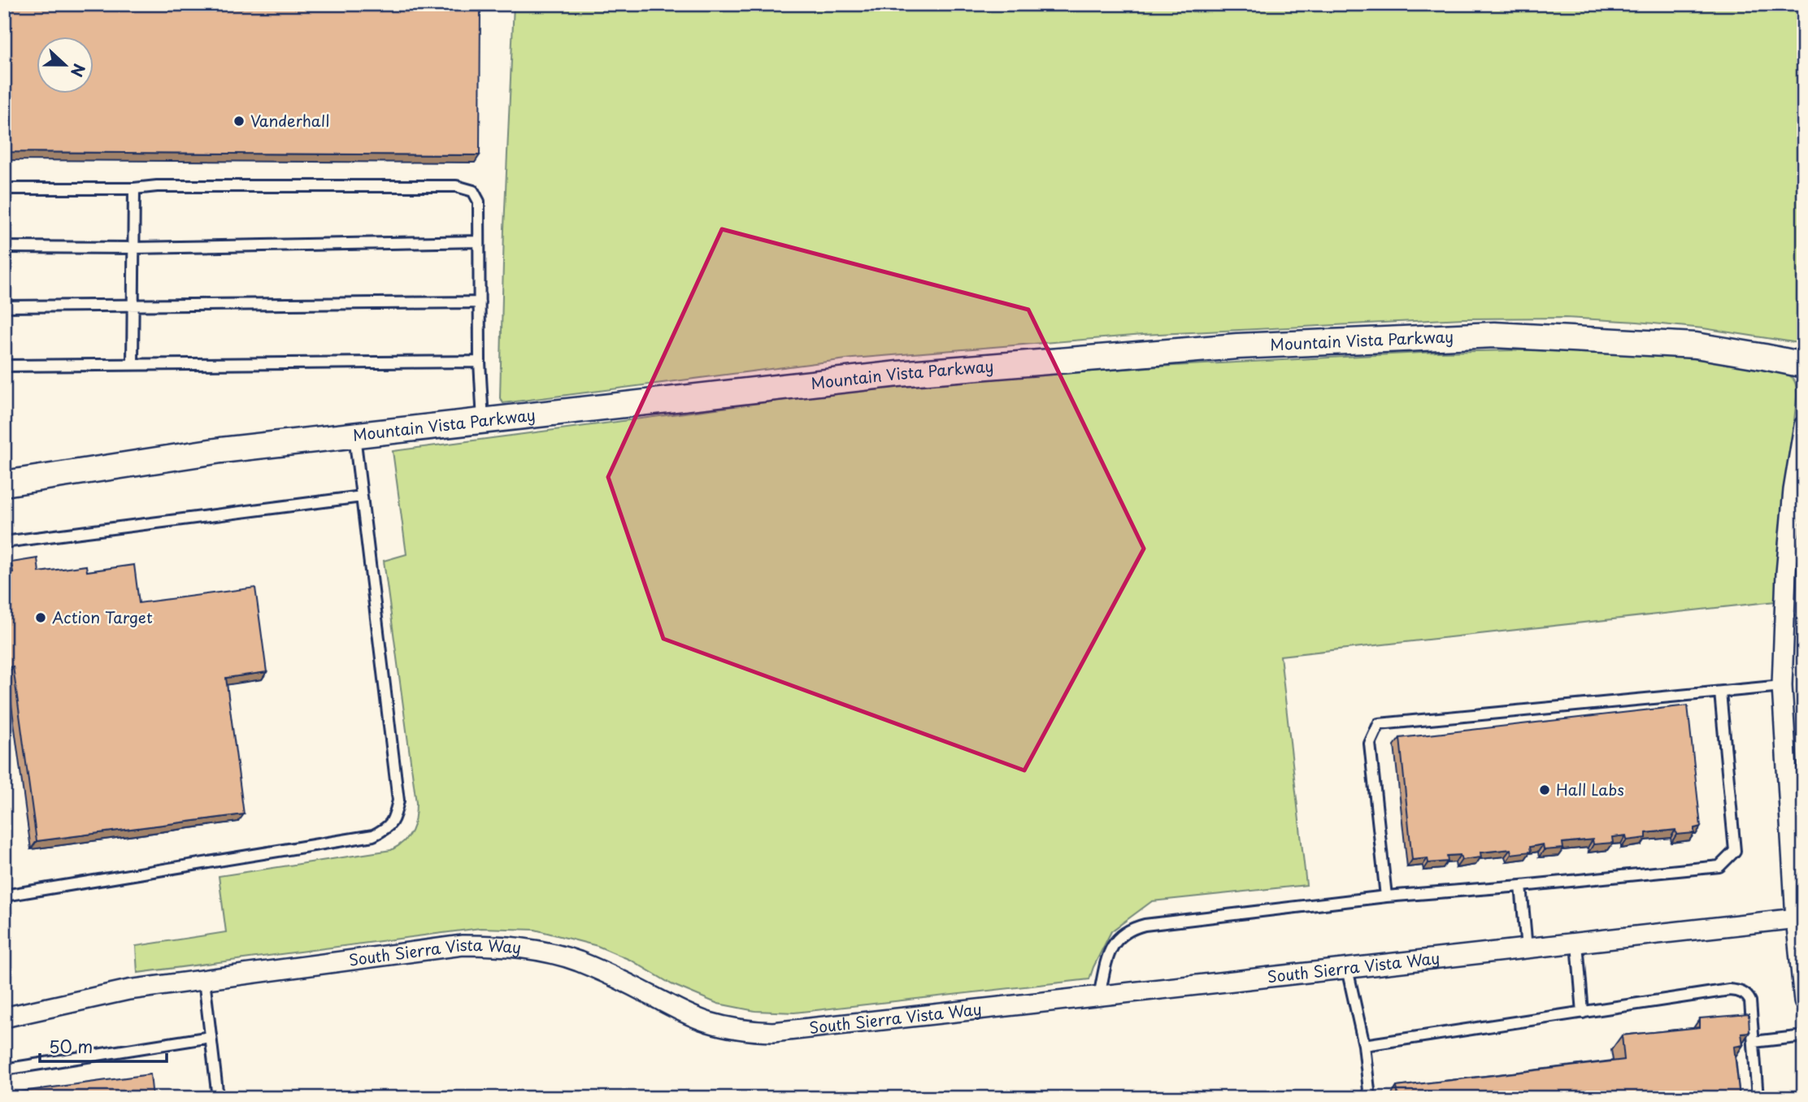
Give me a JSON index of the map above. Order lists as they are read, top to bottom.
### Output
{
  "streets": {
    "street": ["Mountain Vista Parkway", "South Sierra Vista Way"]
  },
  "places": ["Vanderhall", "Action Target", "Hall Labs"],
  "scale_bar": "50 m",
  "north": "right"
}
